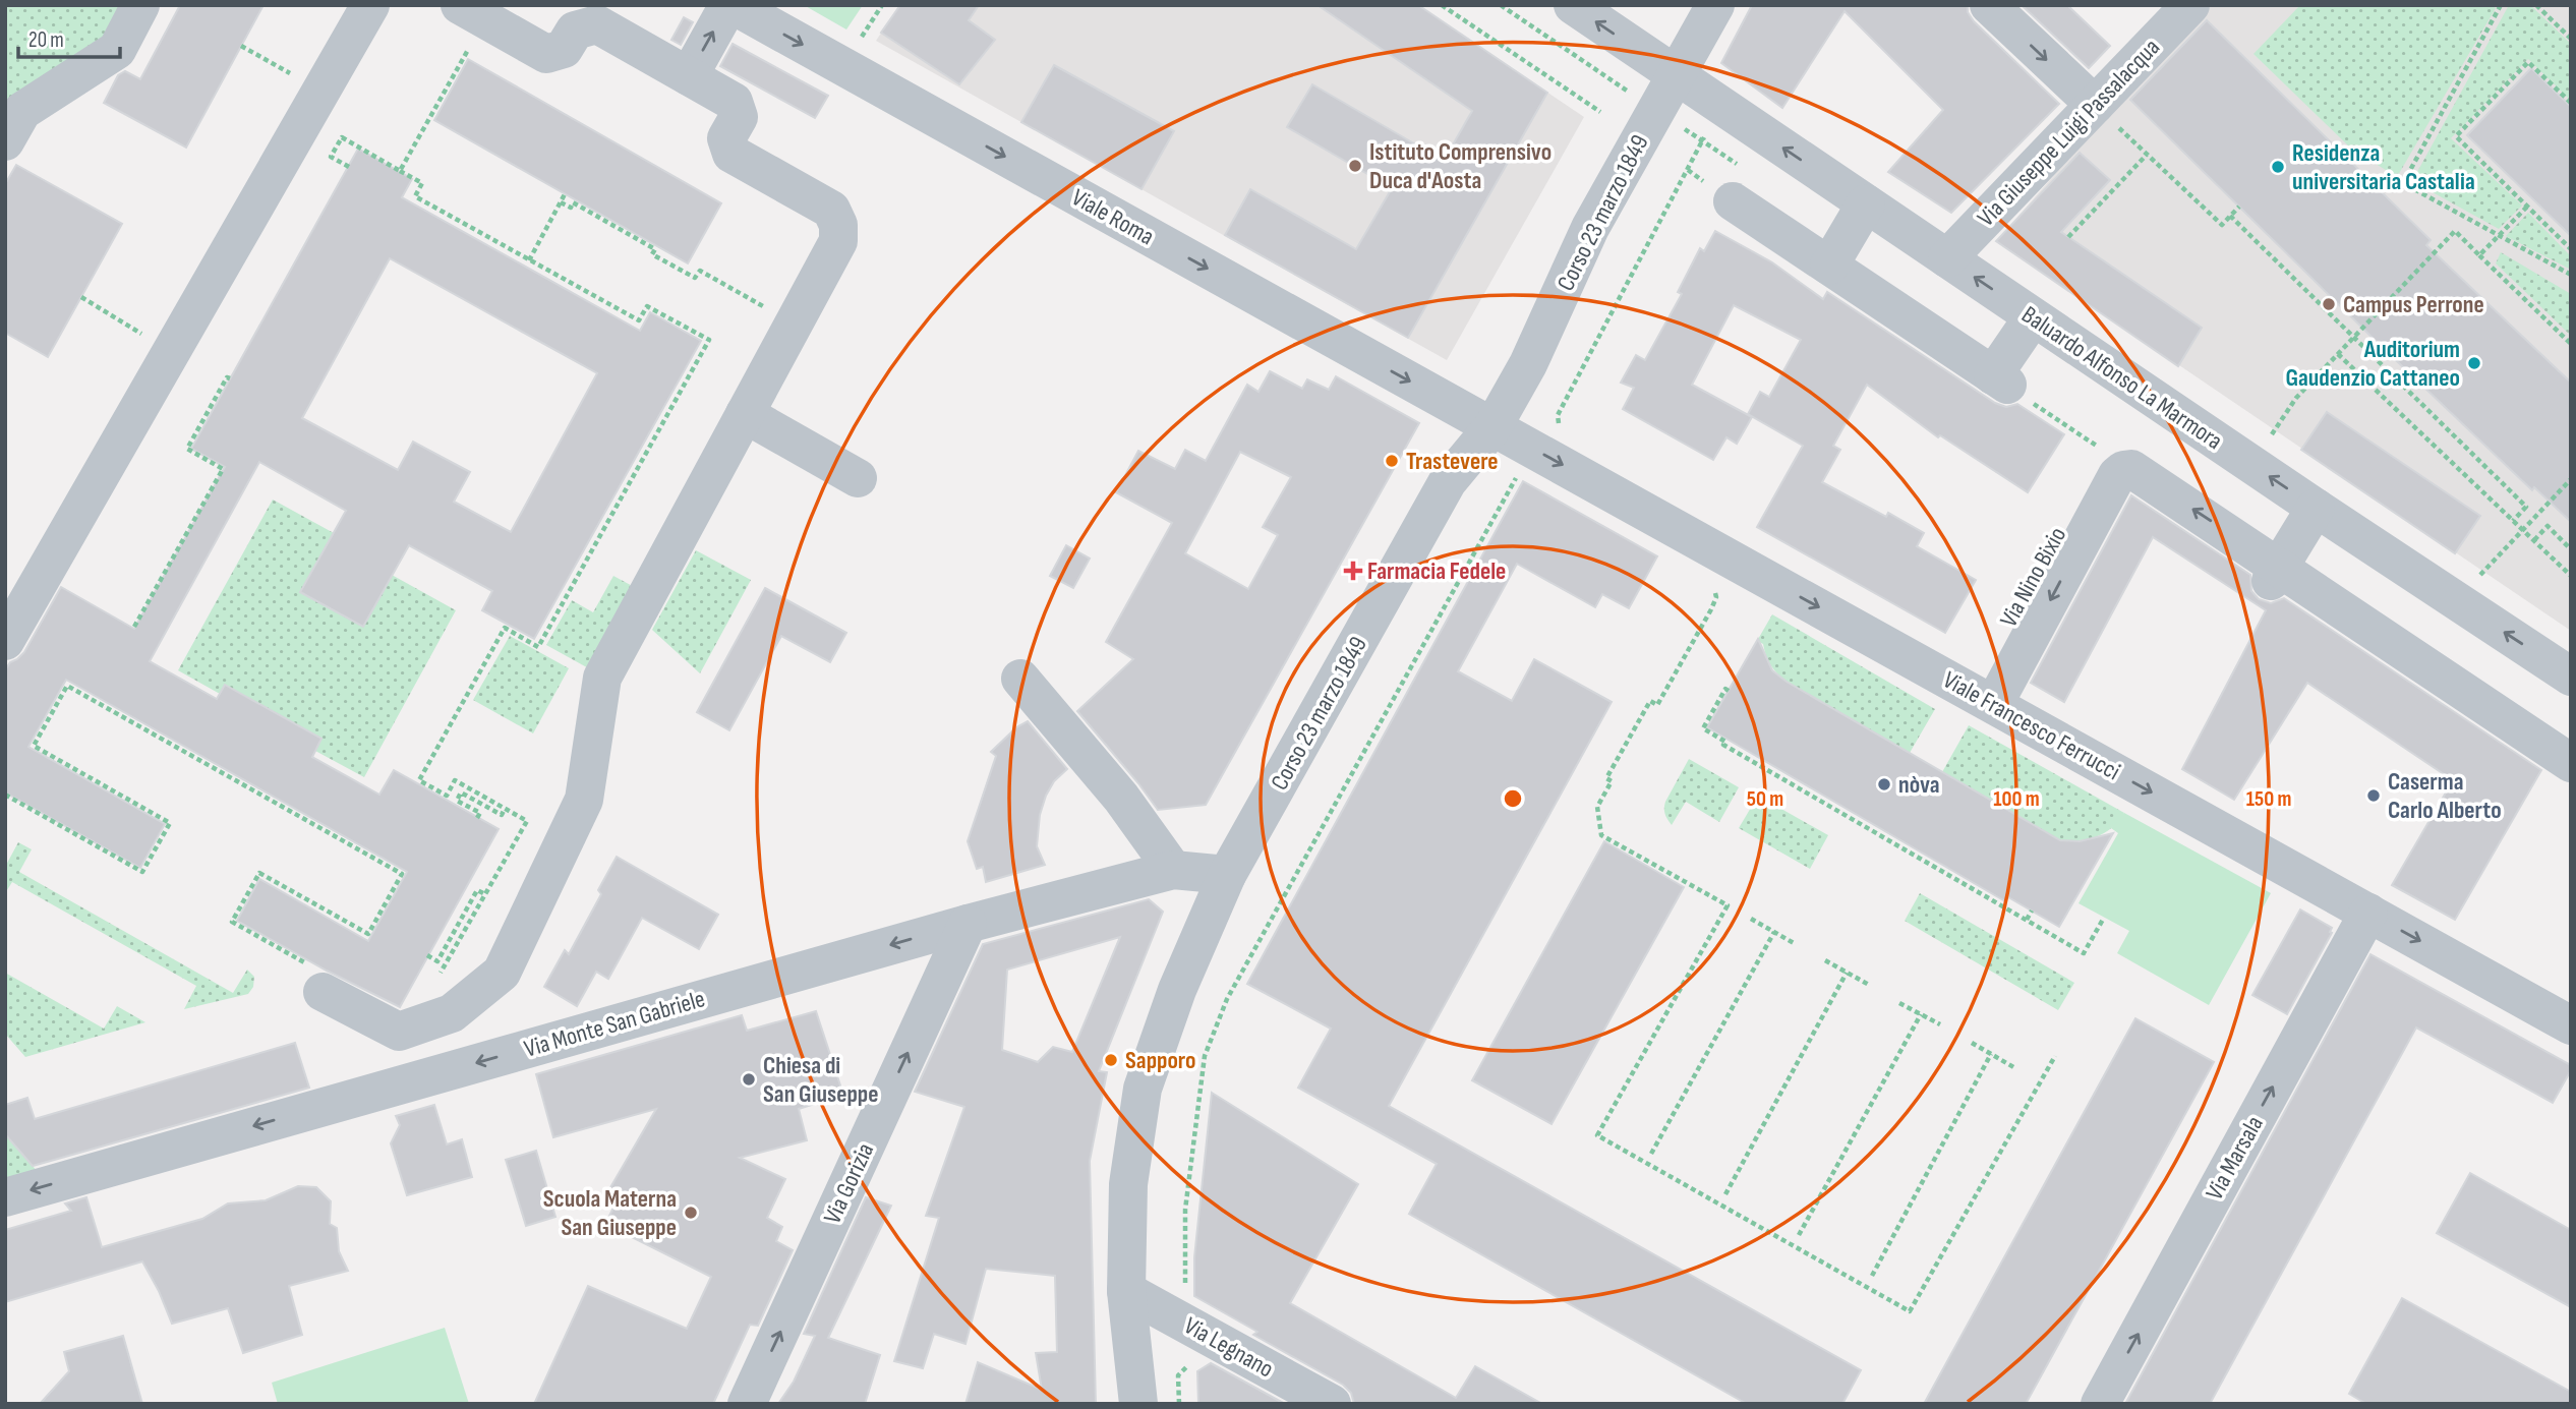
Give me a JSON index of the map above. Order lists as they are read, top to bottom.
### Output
{
  "streets": {
    "street": [
      "Via Giuseppe Luigi Passalacqua",
      "Corso 23 marzo 1849",
      "Viale Roma",
      "Baluardo Alfonso La Marmora",
      "Via Nino Bixio",
      "Viale Francesco Ferrucci",
      "Via Monte San Gabriele",
      "Via Marsala",
      "Via Gorizia",
      "Via Legnano"
    ]
  },
  "crossings": [
    ["Via Giuseppe Luigi Passalacqua", "Baluardo Alfonso La Marmora"],
    ["Corso 23 marzo 1849", "Viale Roma"],
    ["Corso 23 marzo 1849", "Baluardo Alfonso La Marmora"],
    ["Corso 23 marzo 1849", "Viale Francesco Ferrucci"],
    ["Corso 23 marzo 1849", "Via Monte San Gabriele"],
    ["Corso 23 marzo 1849", "Via Legnano"],
    ["Viale Roma", "Viale Francesco Ferrucci"],
    ["Via Nino Bixio", "Viale Francesco Ferrucci"],
    ["Viale Francesco Ferrucci", "Via Marsala"],
    ["Via Monte San Gabriele", "Via Gorizia"]
  ],
  "one_way": [
    "Viale Roma",
    "Via Monte San Gabriele",
    "Via Marsala",
    "Via Gorizia"
  ],
  "places": {
    "other": [
      "Istituto Comprensivo Duca d'Aosta",
      "Residenza universitaria Castalia",
      "Campus Perrone",
      "Auditorium Gaudenzio Cattaneo",
      "Trastevere",
      "nòva",
      "Caserma Carlo Alberto",
      "Sapporo",
      "Chiesa di San Giuseppe",
      "Scuola Materna San Giuseppe"
    ],
    "health": ["Farmacia Fedele"]
  },
  "scale_bar": "20 m",
  "rings": ["50 m", "100 m", "150 m"]
}
